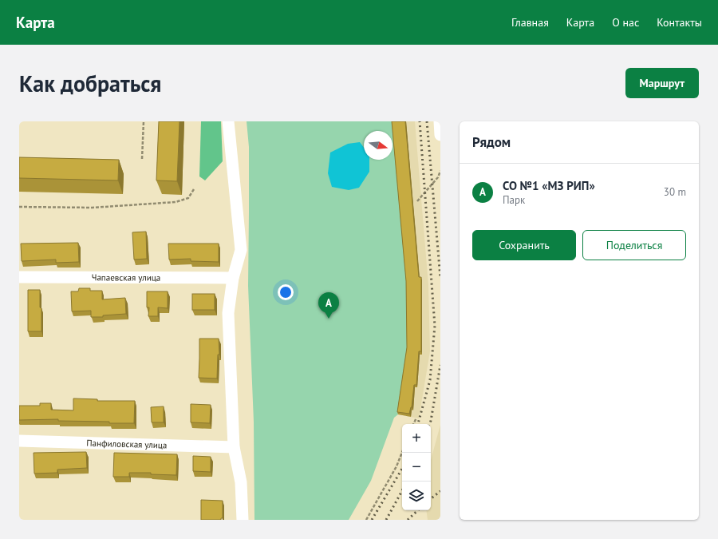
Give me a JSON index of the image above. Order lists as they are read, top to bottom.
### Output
{
  "streets": {
    "street": ["Чапаевская улица", "Панфиловская улица"]
  },
  "north": "right",
  "page": {
    "header": "Карта",
    "nav": [
      "Главная",
      "Карта",
      "О нас",
      "Контакты"
    ],
    "buttons": [
      "Маршрут",
      ["Сохранить", "Поделиться"]
    ],
    "title": "Как добраться",
    "heading": "Рядом",
    "list": [
      {
        "mark": "A",
        "name": "СО №1 «МЗ РИП»",
        "note": "Парк",
        "value": "30 m"
      }
    ],
    "pins": "A",
    "map_buttons": ["+", "−"]
  }
}
